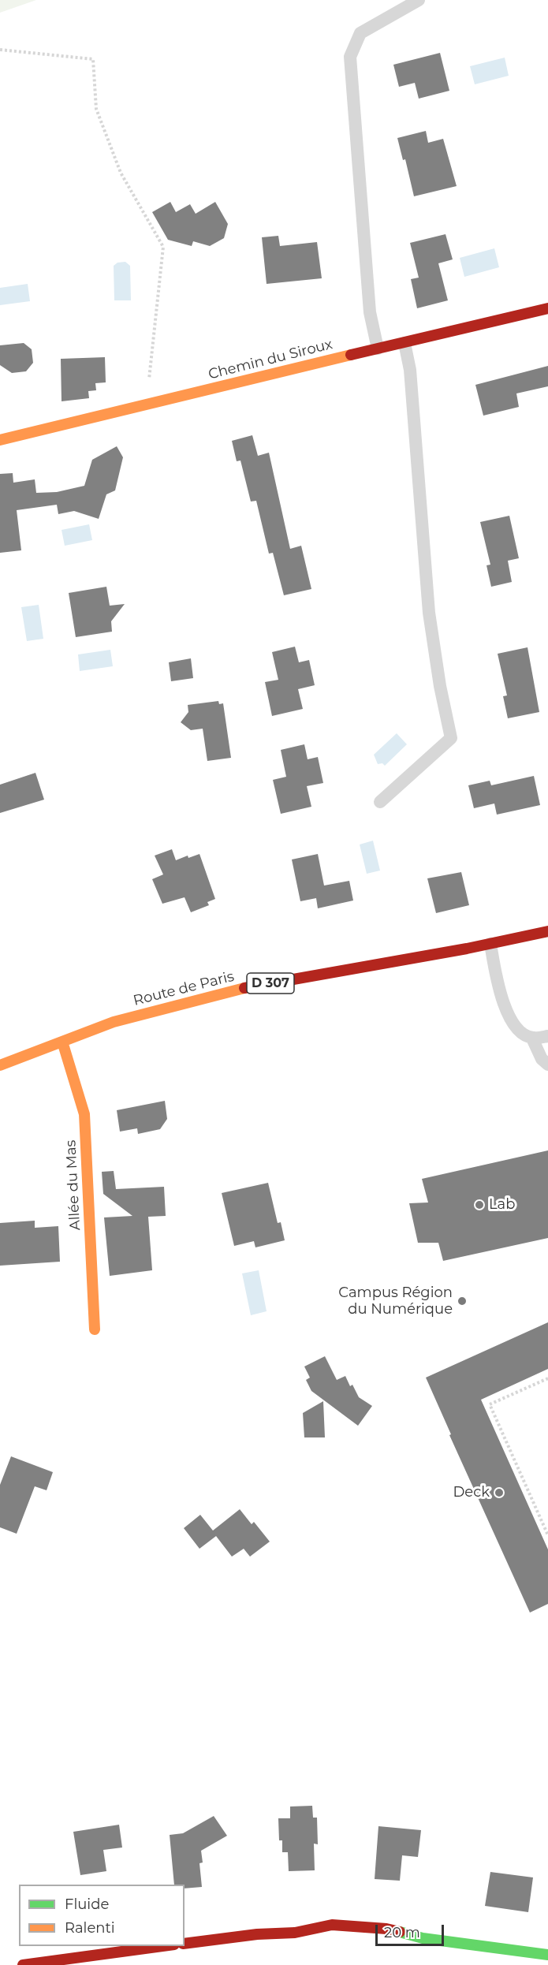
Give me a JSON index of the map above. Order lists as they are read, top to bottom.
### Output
{
  "streets": {
    "street": [
      "Chemin du Siroux",
      "D 307",
      "Route de Paris",
      "Allée du Mas"
    ]
  },
  "crossings": [
    ["Route de Paris", "Allée du Mas"]
  ],
  "places": ["Lab", "Campus Région du Numérique", "Deck"],
  "legend": ["Fluide", "Ralenti"],
  "scale_bar": "20 m"
}
